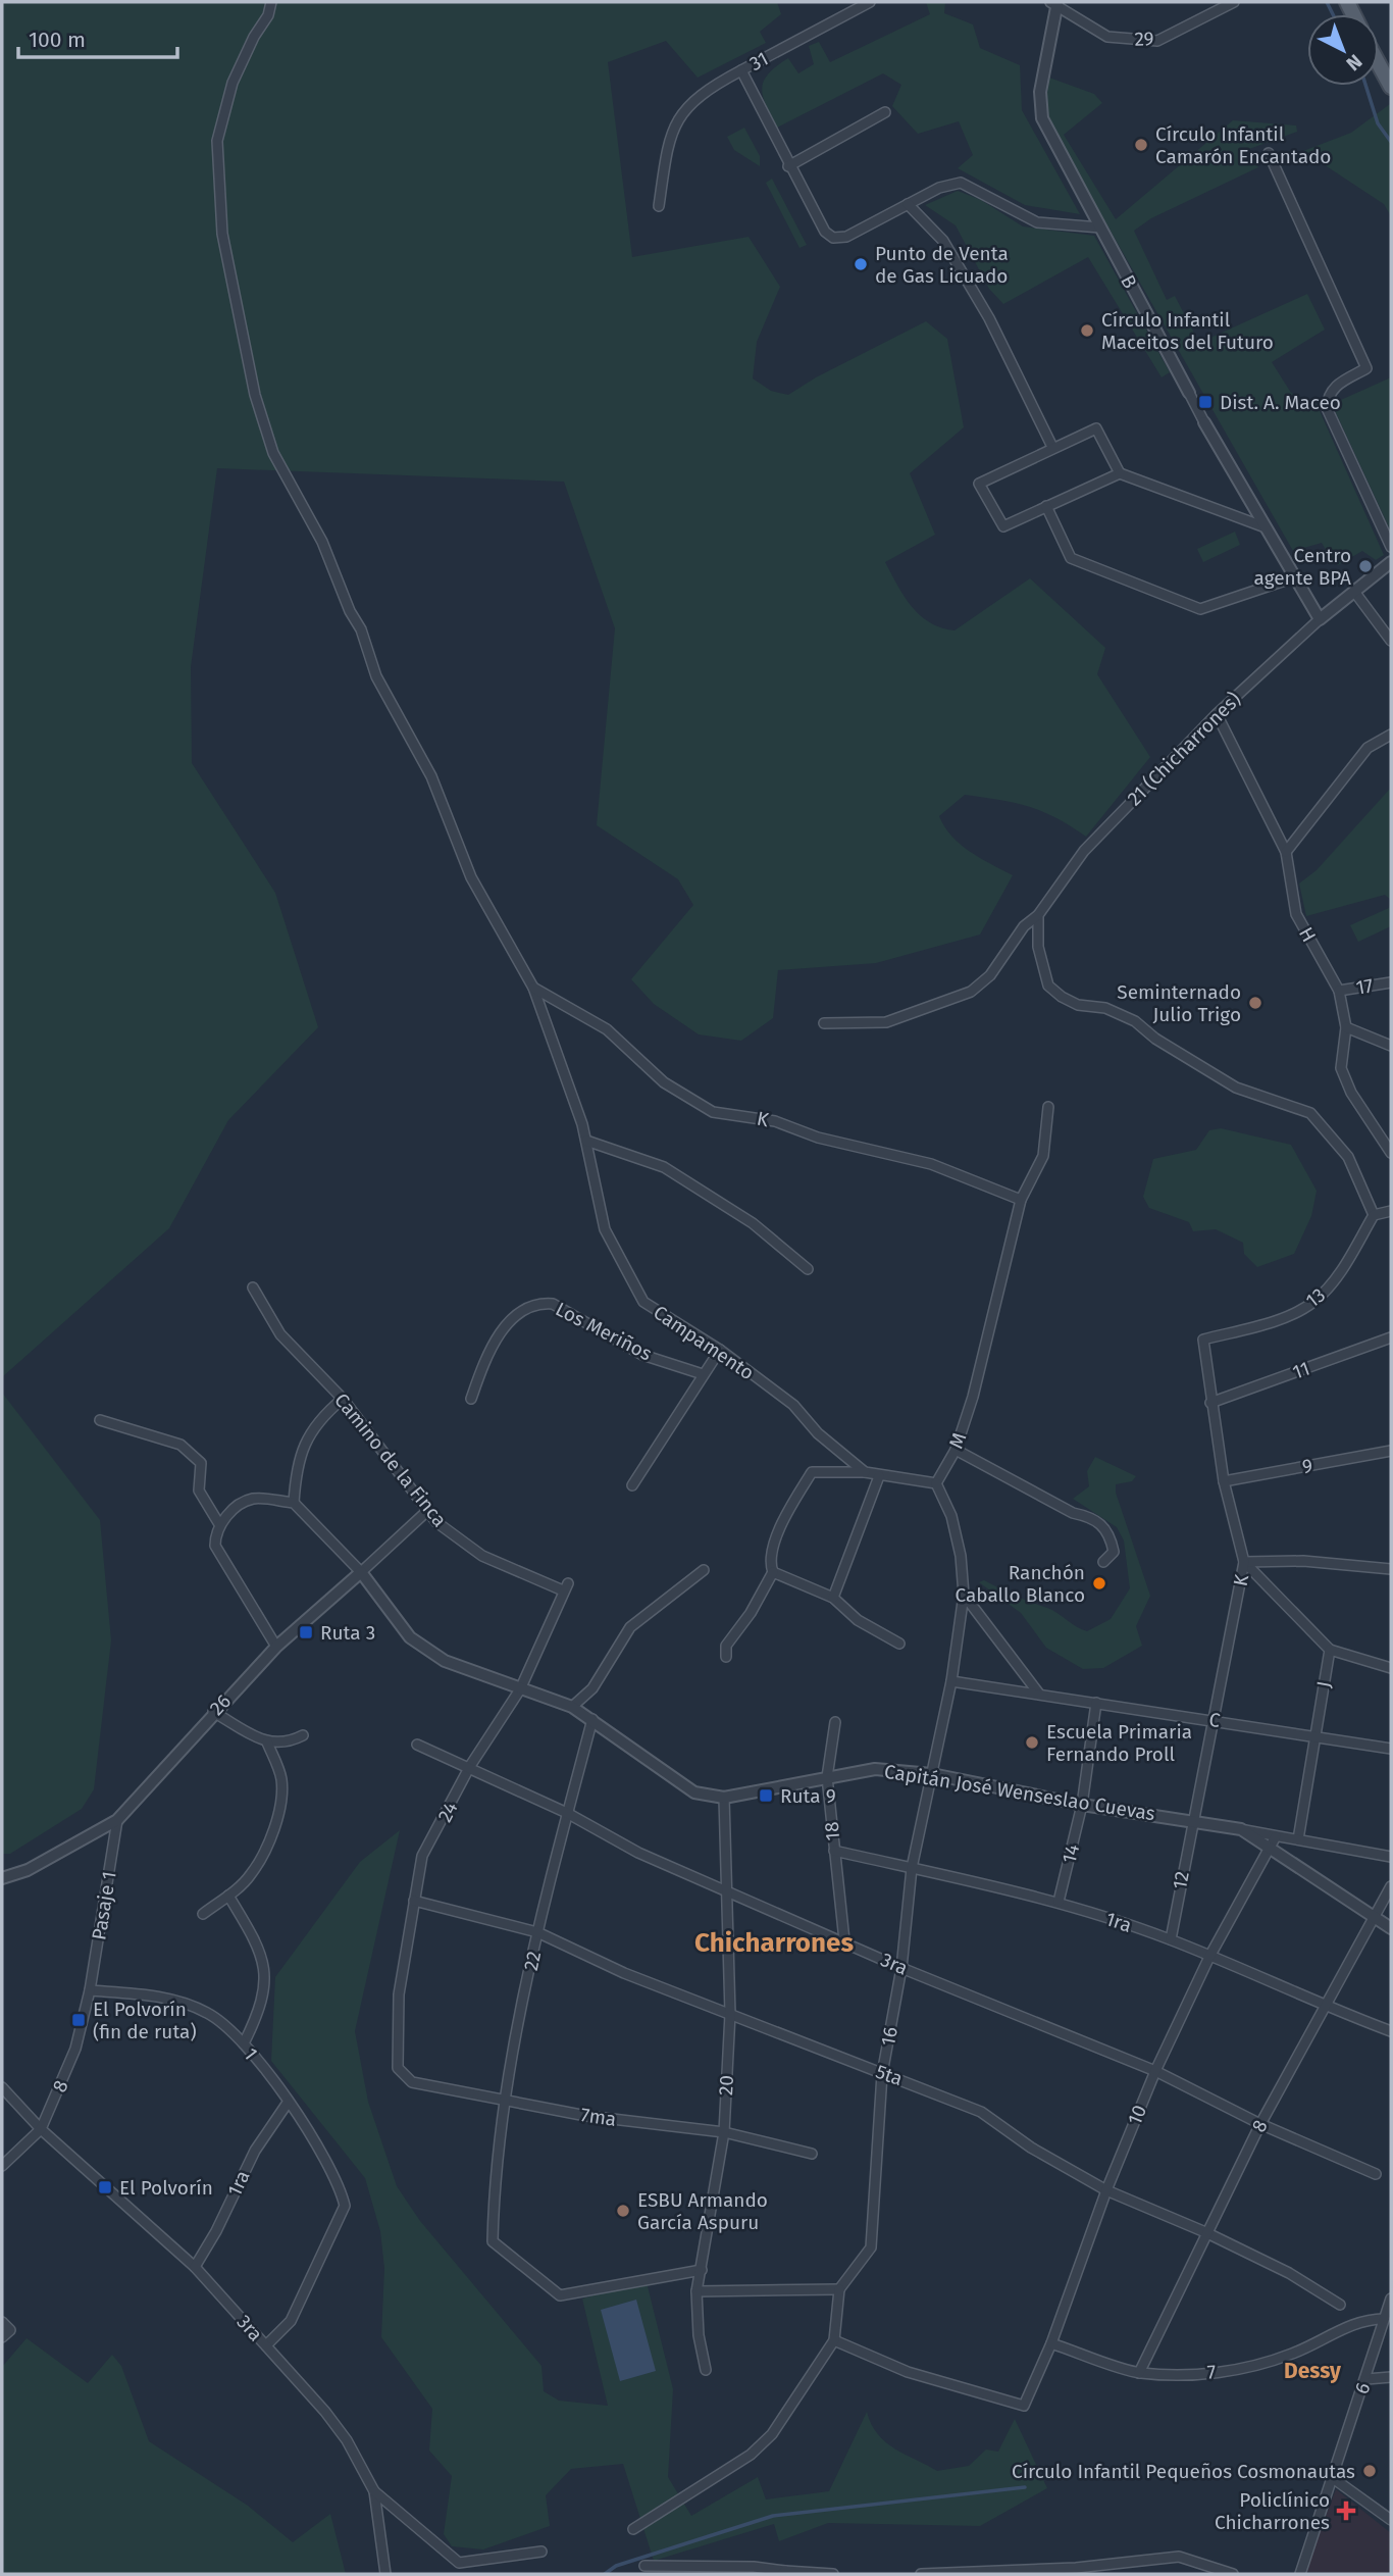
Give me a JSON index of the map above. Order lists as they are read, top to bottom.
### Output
{
  "streets": {
    "street": [
      "29",
      "31",
      "B",
      "21 (Chicharrones)",
      "H",
      "17",
      "K",
      "13",
      "Los Meriños",
      "Campamento",
      "11",
      "M",
      "Camino de la Finca",
      "9",
      "J",
      "26",
      "C",
      "Capitán José Wenseslao Cuevas",
      "24",
      "18",
      "14",
      "12",
      "Pasaje 1",
      "1ra",
      "22",
      "3ra",
      "16",
      "1",
      "5ta",
      "20",
      "8",
      "10",
      "7ma",
      "7",
      "6"
    ]
  },
  "crossings": [
    ["29", "B"],
    ["B", "21 (Chicharrones)"],
    ["21 (Chicharrones)", "H"],
    ["H", "17"],
    ["K", "13"],
    ["K", "Campamento"],
    ["K", "11"],
    ["K", "M"],
    ["K", "9"],
    ["K", "C"],
    ["K", "Capitán José Wenseslao Cuevas"],
    ["K", "12"],
    ["Campamento", "M"],
    ["Camino de la Finca", "26"],
    ["Camino de la Finca", "24"],
    ["J", "C"],
    ["26", "Capitán José Wenseslao Cuevas"],
    ["26", "Pasaje 1"],
    ["C", "14"],
    ["Capitán José Wenseslao Cuevas", "24"],
    ["Capitán José Wenseslao Cuevas", "18"],
    ["Capitán José Wenseslao Cuevas", "14"],
    ["Capitán José Wenseslao Cuevas", "12"],
    ["Capitán José Wenseslao Cuevas", "22"],
    ["Capitán José Wenseslao Cuevas", "16"],
    ["Capitán José Wenseslao Cuevas", "20"],
    ["24", "3ra"],
    ["24", "5ta"],
    ["24", "7ma"],
    ["18", "1ra"],
    ["18", "3ra"],
    ["14", "1ra"],
    ["12", "1ra"],
    ["Pasaje 1", "1"],
    ["Pasaje 1", "8"],
    ["1ra", "3ra"],
    ["1ra", "16"],
    ["1ra", "1"],
    ["1ra", "8"],
    ["1ra", "10"],
    ["22", "3ra"],
    ["22", "5ta"],
    ["22", "20"],
    ["22", "7ma"],
    ["3ra", "16"],
    ["3ra", "1"],
    ["3ra", "20"],
    ["3ra", "8"],
    ["3ra", "10"],
    ["16", "5ta"],
    ["1", "8"],
    ["5ta", "20"],
    ["5ta", "8"],
    ["5ta", "10"],
    ["20", "7ma"],
    ["8", "7"],
    ["10", "7"],
    ["7", "6"]
  ],
  "districts": ["Chicharrones", "Dessy"],
  "places": {
    "other": [
      "Círculo Infantil Camarón Encantado",
      "Punto de Venta de Gas Licuado",
      "Círculo Infantil Maceitos del Futuro",
      "Centro agente BPA",
      "Seminternado Julio Trigo",
      "Ranchón Caballo Blanco",
      "Escuela Primaria Fernando Proll",
      "ESBU Armando García Aspuru",
      "Círculo Infantil Pequeños Cosmonautas"
    ],
    "transit": [
      "Dist. A. Maceo",
      "Ruta 3",
      "Ruta 9",
      "El Polvorín (fin de ruta)",
      "El Polvorín"
    ],
    "health": ["Policlínico Chicharrones"]
  },
  "scale_bar": "100 m",
  "north": "bottom right"
}
